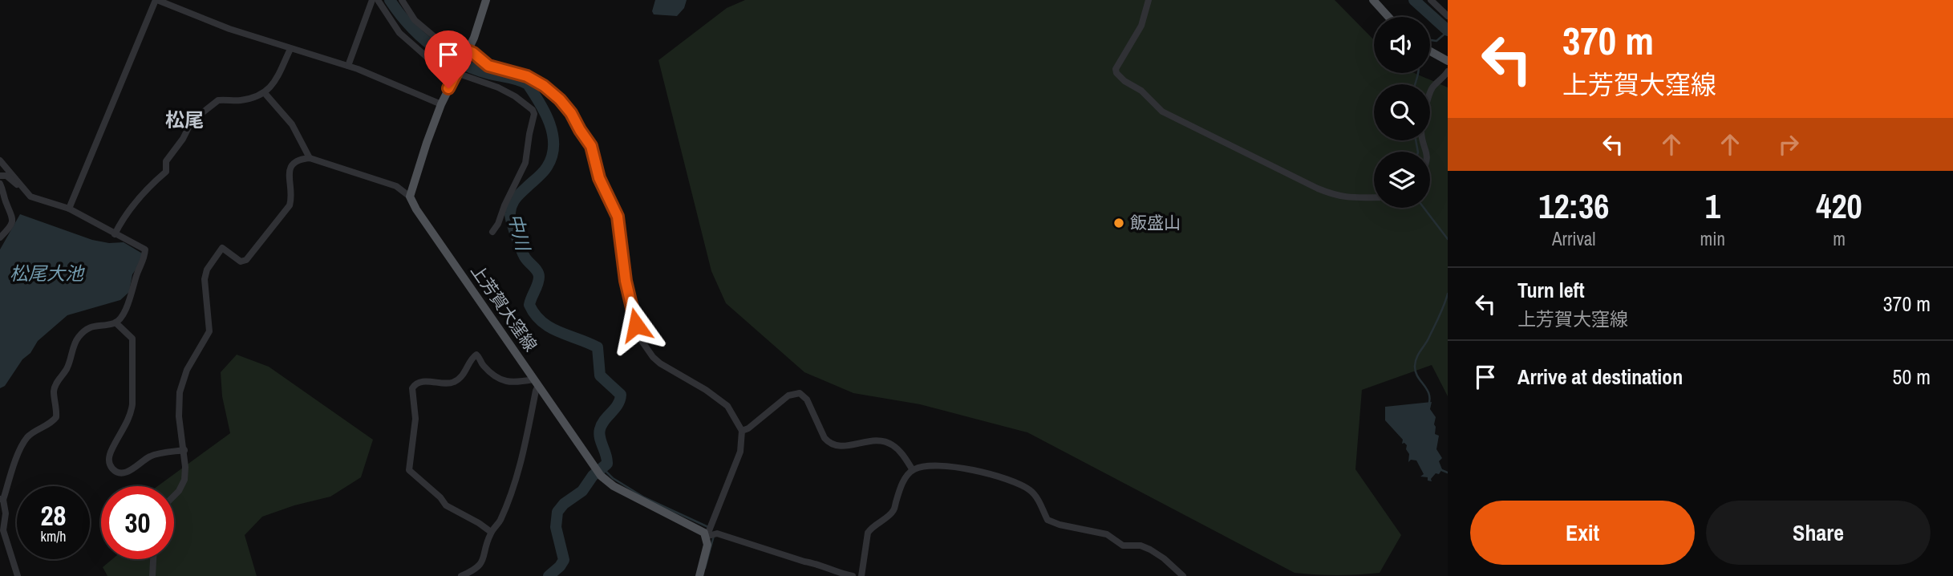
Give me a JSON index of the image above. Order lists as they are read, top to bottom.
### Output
{
  "streets": {
    "main road": ["上芳賀大窪線"]
  },
  "districts": ["松尾"],
  "water": ["中川", "松尾大池"],
  "places": ["飯盛山"],
  "page": {
    "turn": ["370 m", "上芳賀大窪線"],
    "eta": [
      "12:36",
      "Arrival",
      "1",
      "min",
      "420",
      "m"
    ],
    "list": [
      {
        "name": "Turn left",
        "note": "上芳賀大窪線",
        "value": "370 m"
      },
      {
        "name": "Arrive at destination",
        "value": "50 m"
      }
    ],
    "speed": "28 km/h",
    "limit": "30",
    "buttons": ["Exit", "Share"]
  }
}
